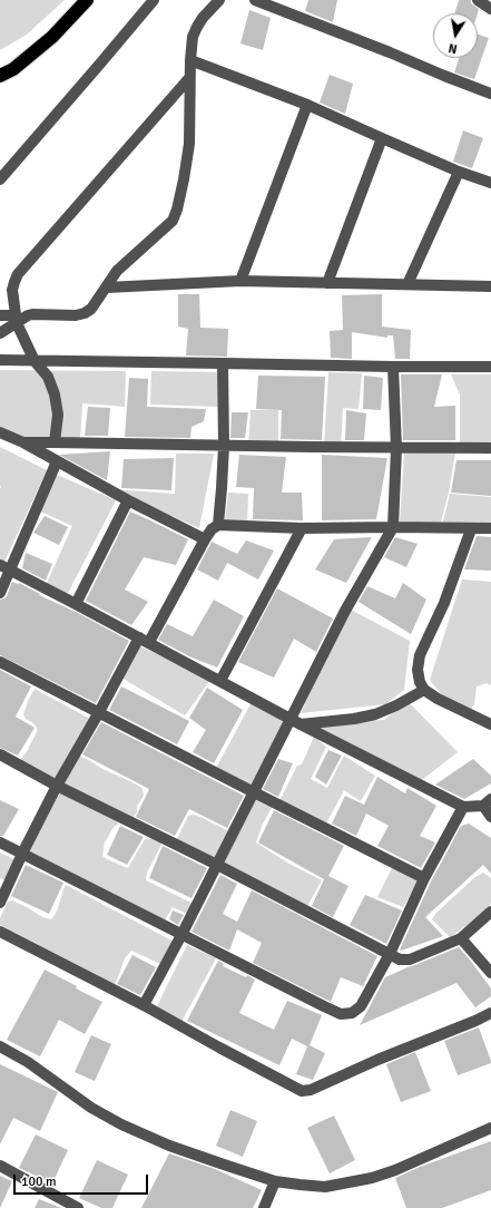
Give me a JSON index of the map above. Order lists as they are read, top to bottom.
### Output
{
  "scale_bar": "100 m",
  "north": "bottom"
}
